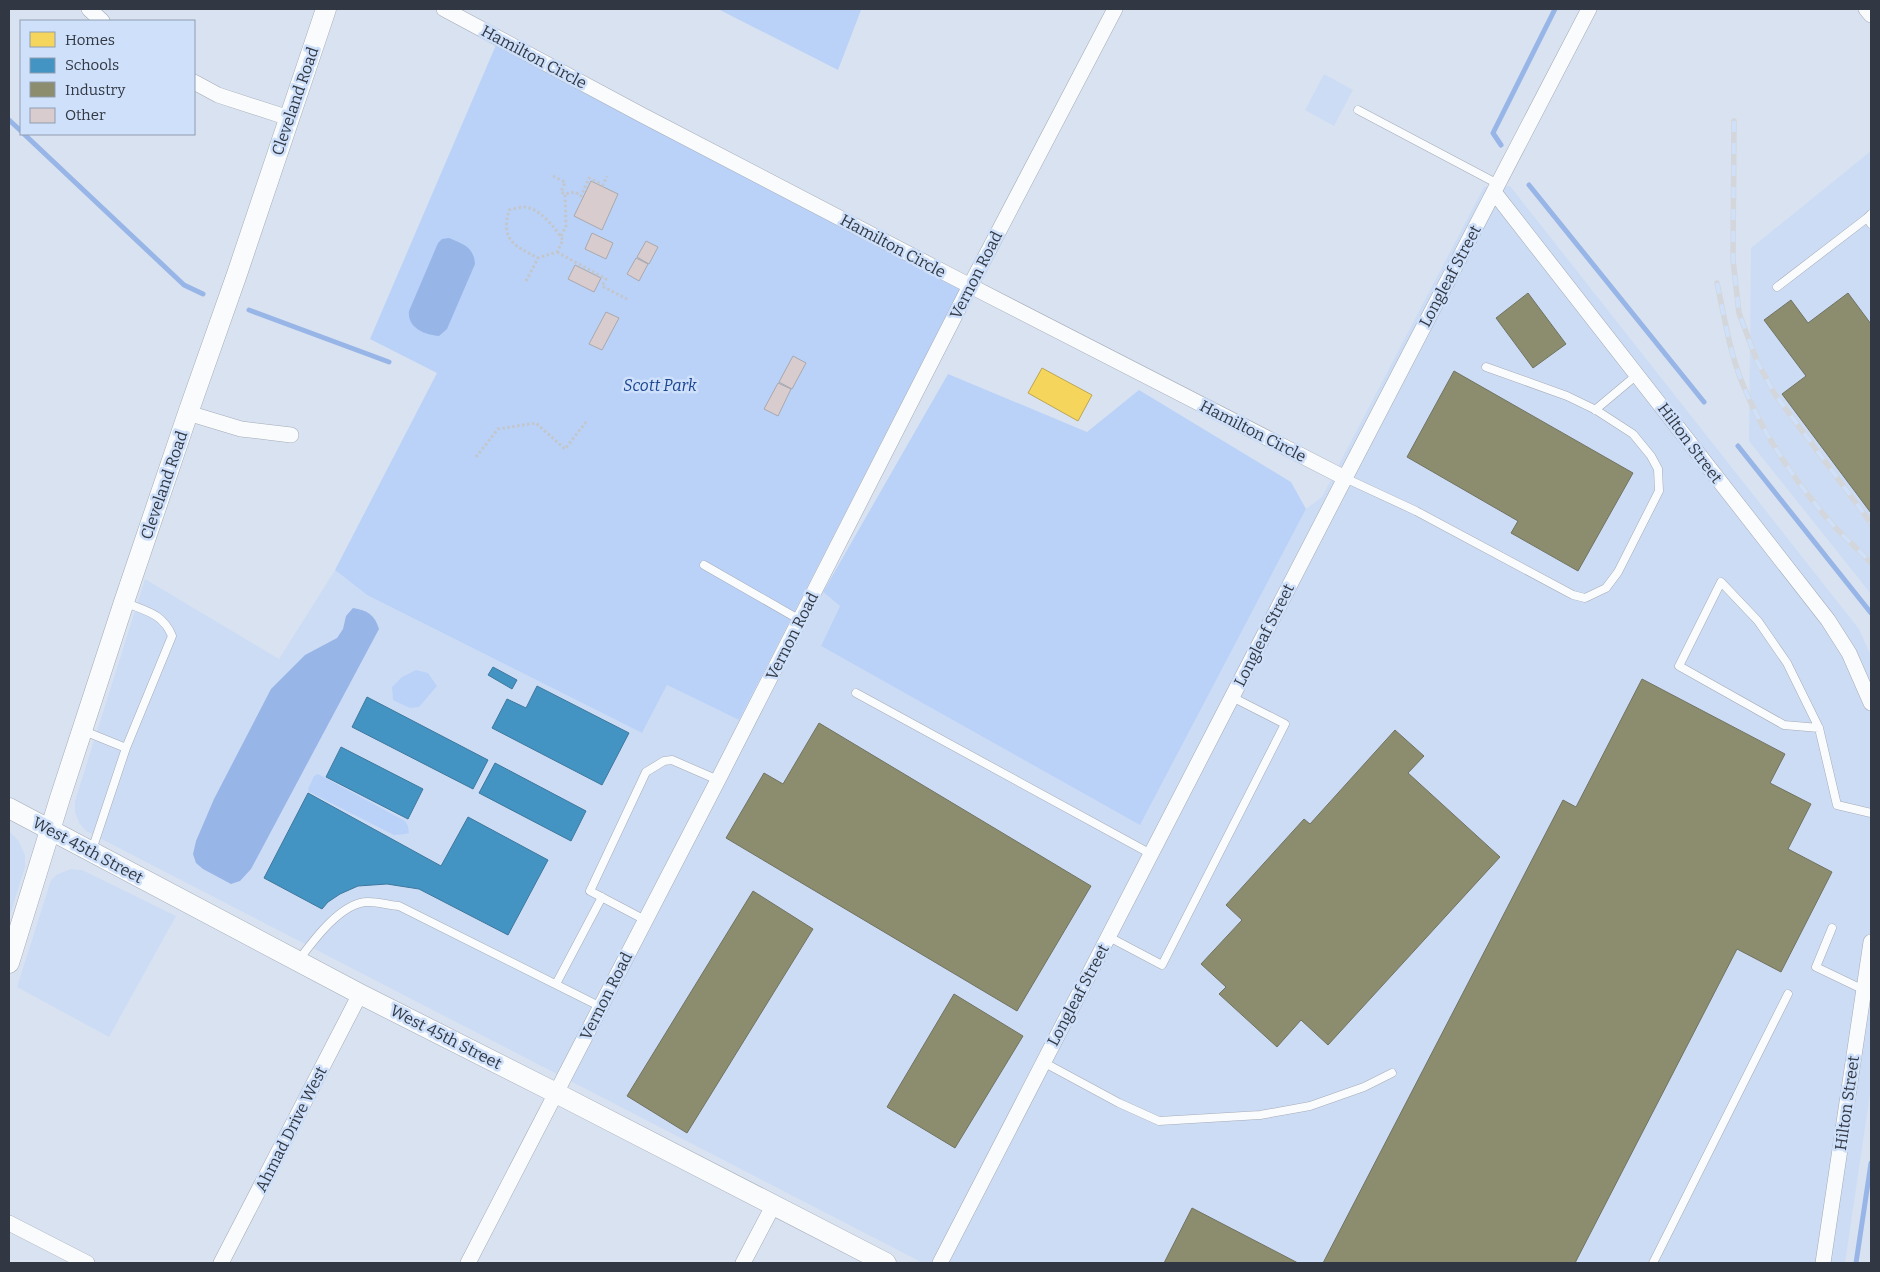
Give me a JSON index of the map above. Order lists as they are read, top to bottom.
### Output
{
  "streets": {
    "street": [
      "Hamilton Circle",
      "Cleveland Road",
      "Vernon Road",
      "Longleaf Street",
      "Hilton Street",
      "West 45th Street",
      "Ahmad Drive West"
    ]
  },
  "crossings": [
    ["Hamilton Circle", "Vernon Road"],
    ["Hamilton Circle", "Longleaf Street"],
    ["Cleveland Road", "West 45th Street"],
    ["Vernon Road", "West 45th Street"],
    ["Longleaf Street", "Hilton Street"],
    ["West 45th Street", "Ahmad Drive West"]
  ],
  "parks": ["Scott Park"],
  "legend": [
    "Homes",
    "Schools",
    "Industry",
    "Other"
  ]
}
